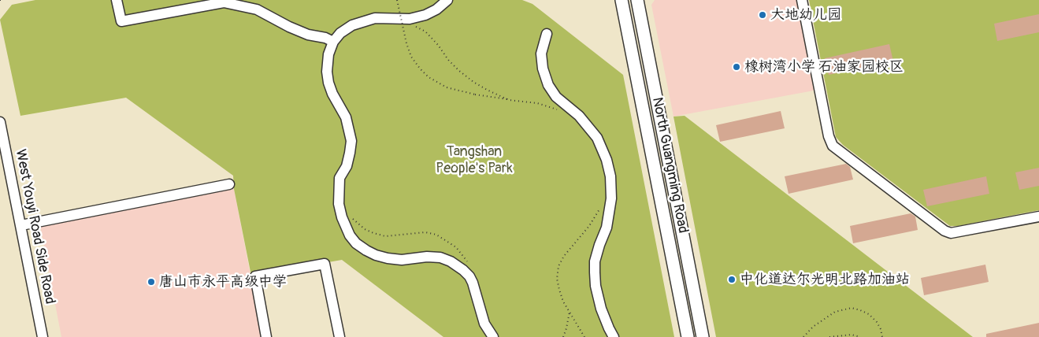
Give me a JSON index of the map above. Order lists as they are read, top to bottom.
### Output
{
  "streets": {
    "main road": ["North Guangming Road"],
    "street": ["West Youyi Road Side Road"]
  },
  "parks": ["Tangshan People's Park"],
  "places": [
    "大地幼儿园",
    "橡树湾小学 石油家园校区",
    "中化道达尔光明北路加油站",
    "唐山市永平高级中学"
  ]
}
